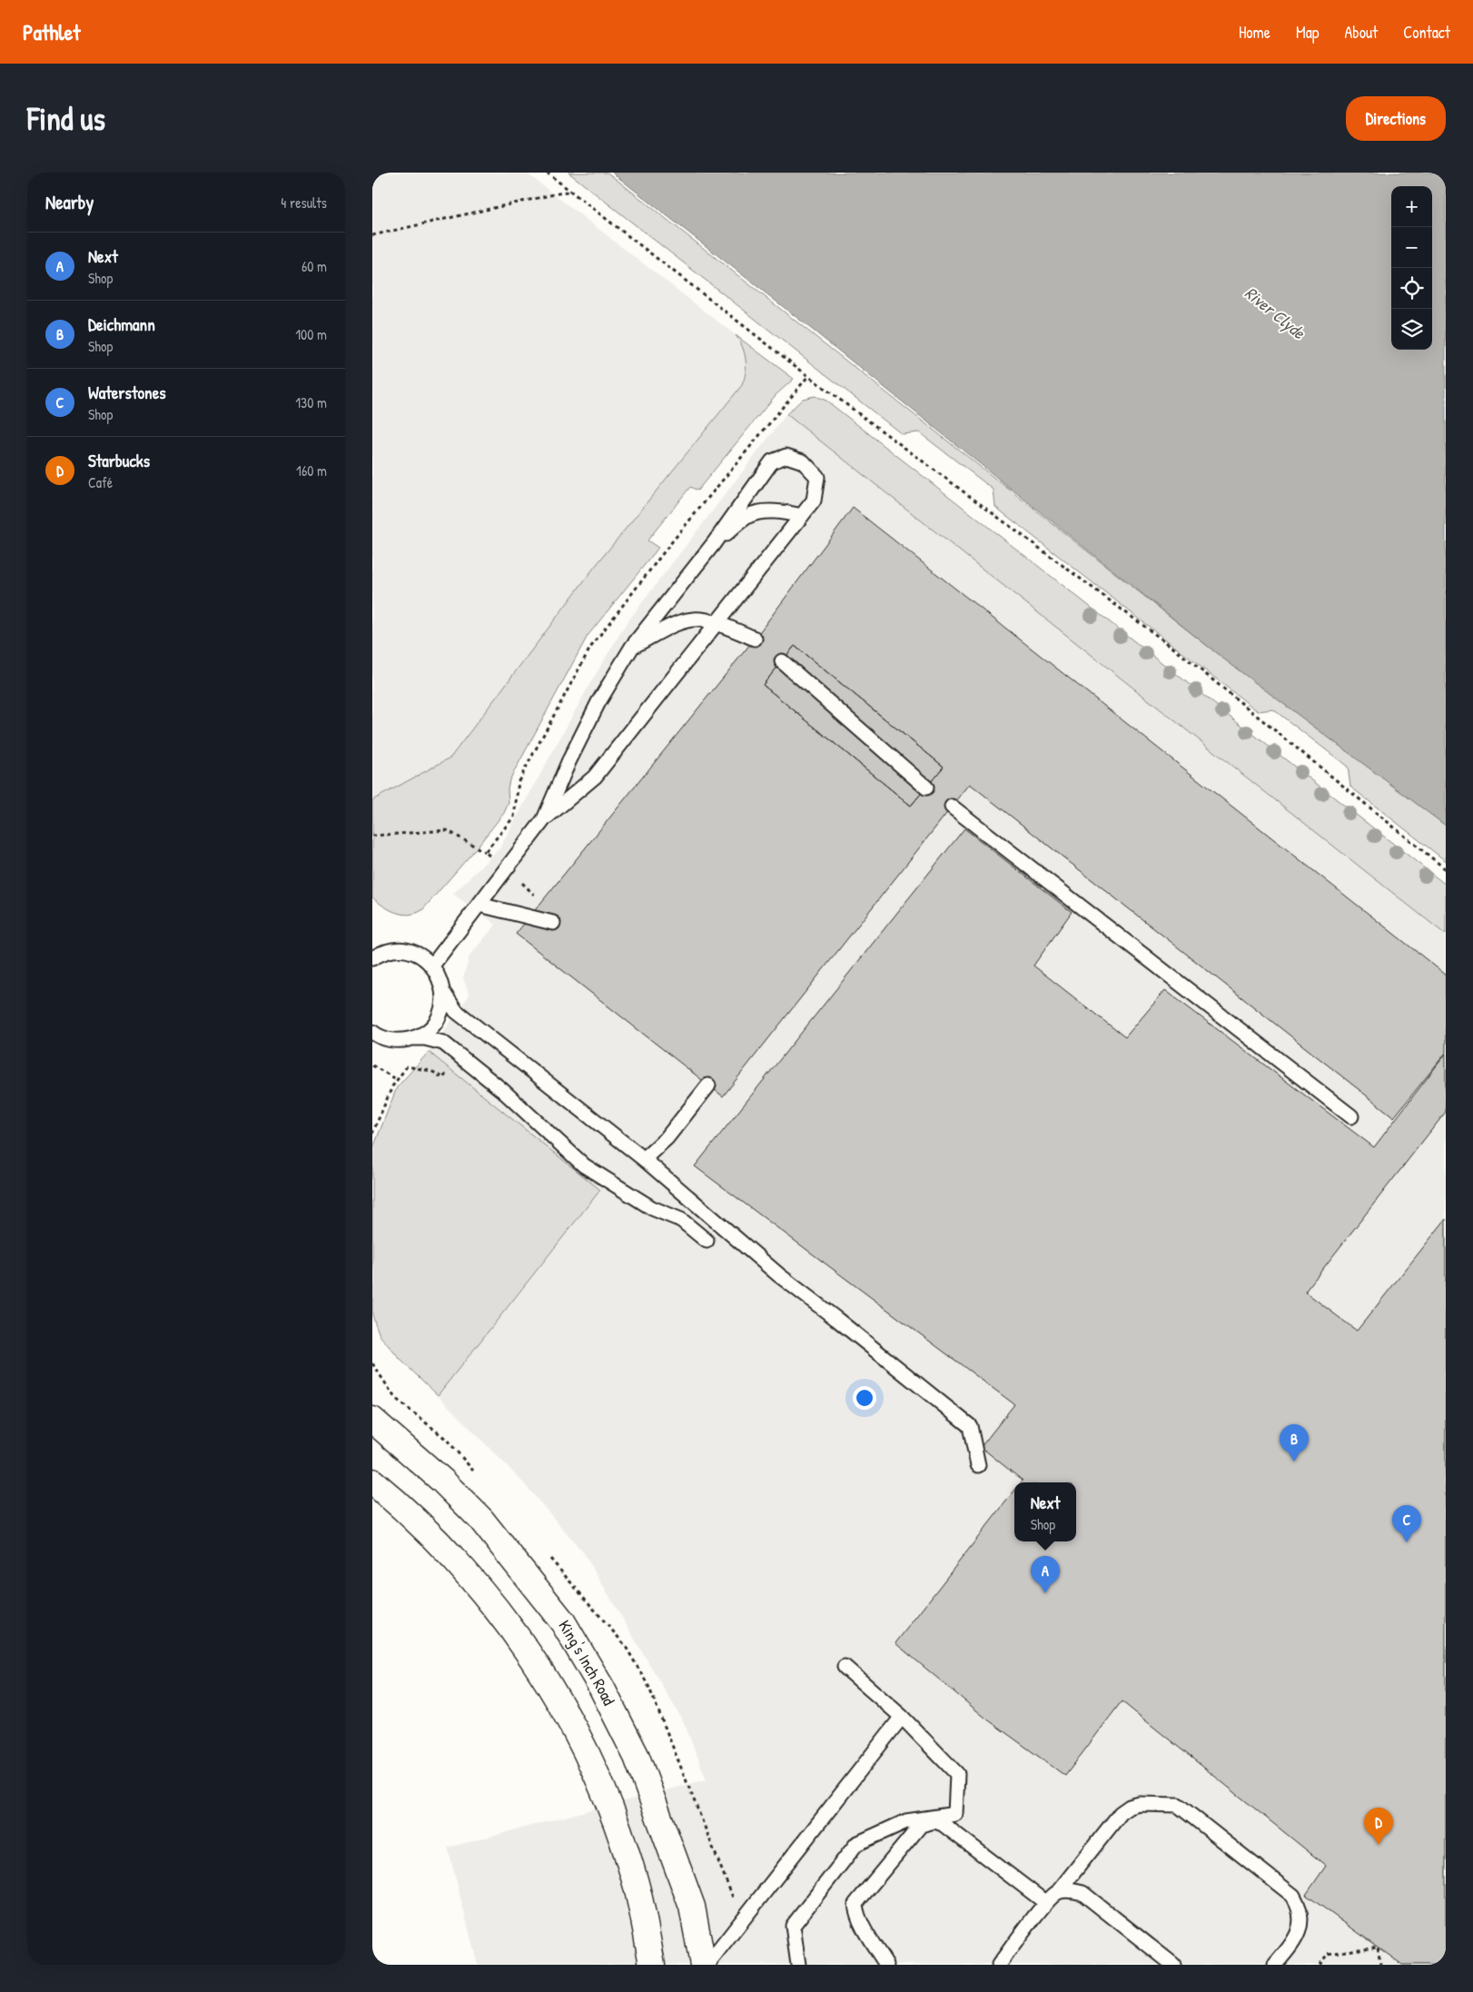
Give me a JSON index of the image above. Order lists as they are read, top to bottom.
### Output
{
  "streets": {
    "street": ["King's Inch Road"]
  },
  "water": ["River Clyde"],
  "page": {
    "header": "Pathlet",
    "nav": [
      "Home",
      "Map",
      "About",
      "Contact"
    ],
    "buttons": "Directions",
    "title": "Find us",
    "heading": ["Nearby", "4 results"],
    "map_buttons": ["+", "−"],
    "list": [
      {
        "mark": "A",
        "name": "Next",
        "note": "Shop",
        "value": "60 m"
      },
      {
        "mark": "B",
        "name": "Deichmann",
        "note": "Shop",
        "value": "100 m"
      },
      {
        "mark": "C",
        "name": "Waterstones",
        "note": "Shop",
        "value": "130 m"
      },
      {
        "mark": "D",
        "name": "Starbucks",
        "note": "Café",
        "value": "160 m"
      }
    ],
    "pins": [
      "B",
      "C",
      "A",
      "D"
    ],
    "popup": ["Next", "Shop"]
  }
}
